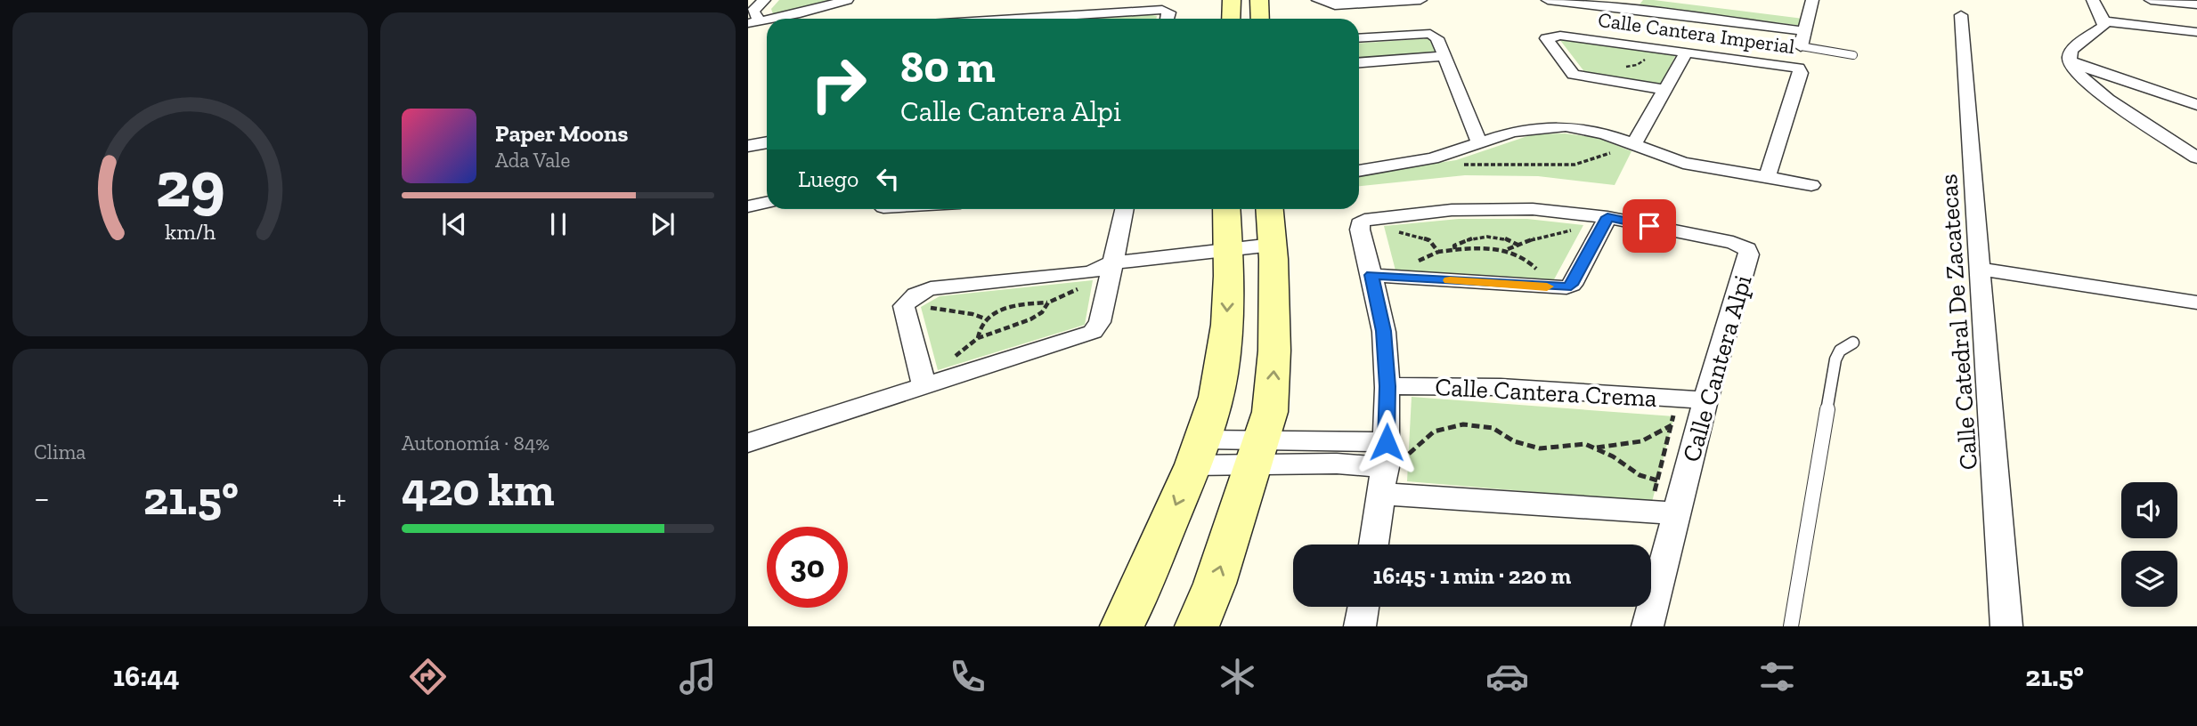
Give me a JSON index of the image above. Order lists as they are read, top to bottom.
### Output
{
  "streets": {
    "street": [
      "Calle Cantera Imperial",
      "Calle Catedral De Zacatecas",
      "Calle Cantera Alpi",
      "Calle Cantera Crema"
    ]
  },
  "crossings": [
    ["Calle Cantera Alpi", "Calle Cantera Crema"]
  ],
  "page": {
    "turn": ["80 m", "Calle Cantera Alpi"],
    "song": ["Paper Moons", "Ada Vale"],
    "then": "Luego",
    "tile": [
      "Clima",
      ["Autonomía · 84%", "420 km"]
    ],
    "heat": ["−", "21.5°", "+"],
    "limit": "30",
    "trip": "16:45 · 1 min · 220 m",
    "tabs": ["16:44", "21.5°"],
    "gauge": ["29", "km/h"]
  }
}
